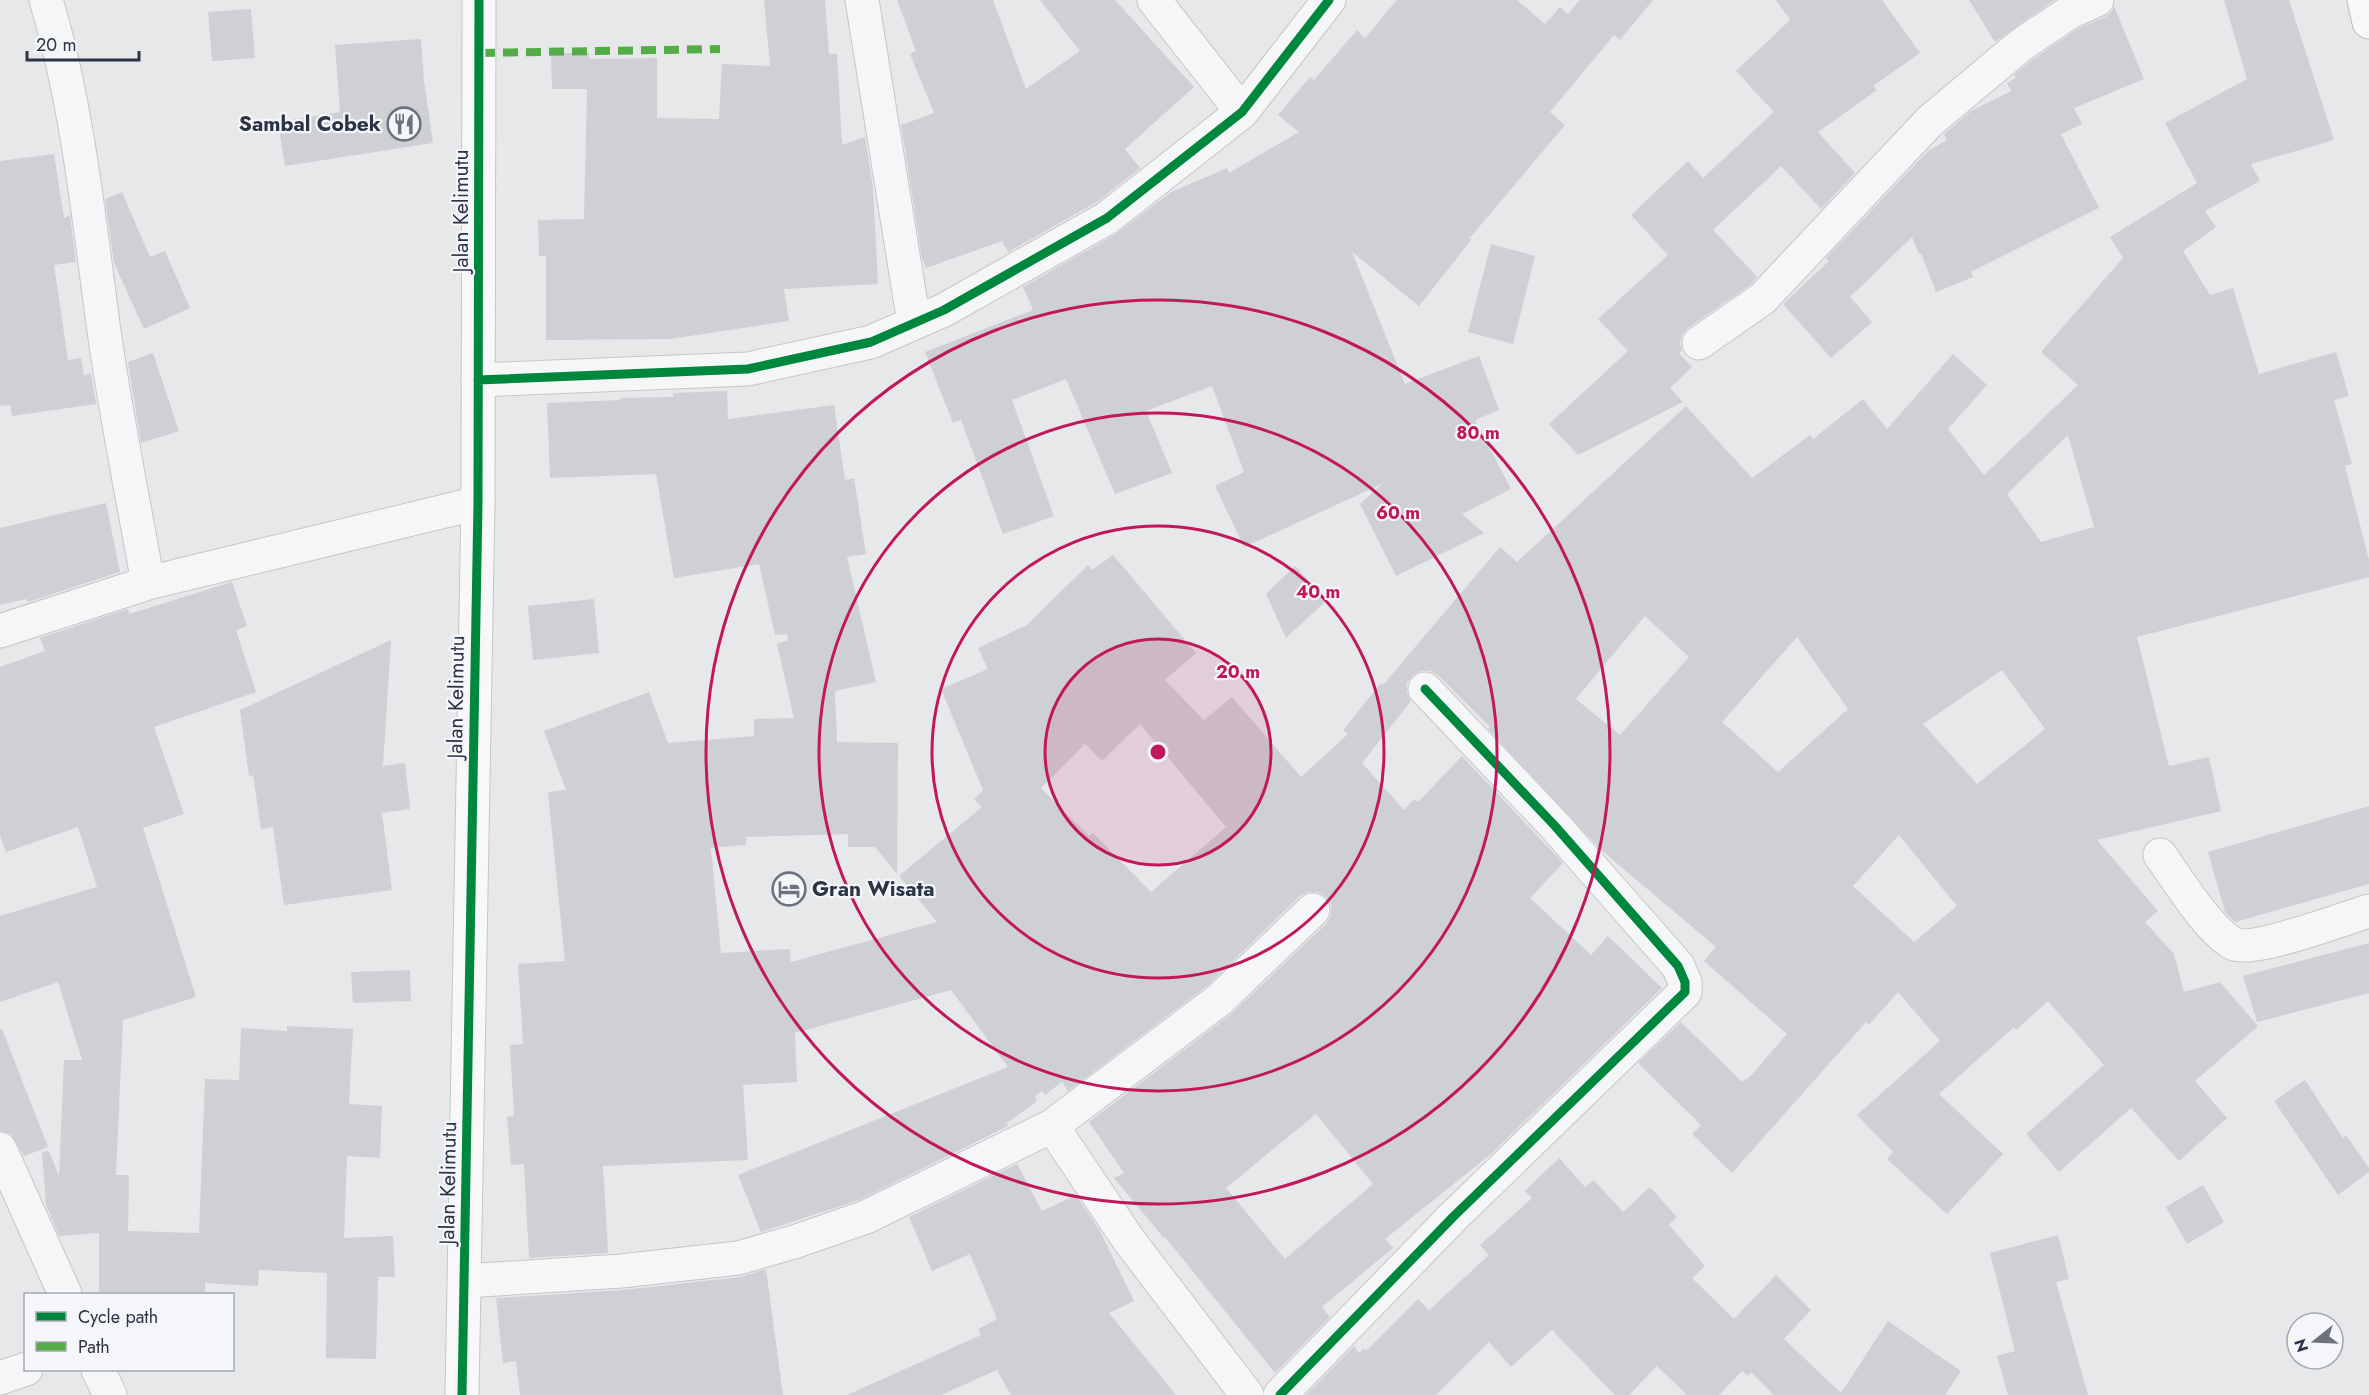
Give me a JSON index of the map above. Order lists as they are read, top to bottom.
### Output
{
  "streets": {
    "main road": ["Jalan Kelimutu"]
  },
  "places": {
    "restaurant": ["Sambal Cobek"],
    "hotel": ["Gran Wisata"]
  },
  "legend": ["Cycle path", "Path"],
  "scale_bar": "20 m",
  "north": "left",
  "rings": [
    "80 m",
    "60 m",
    "40 m",
    "20 m"
  ]
}
